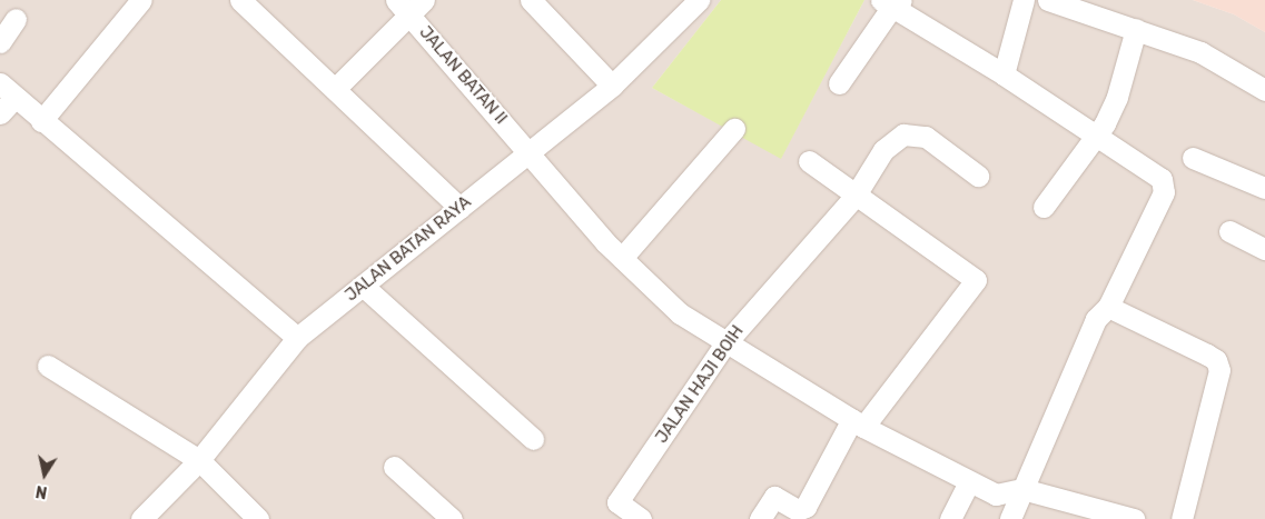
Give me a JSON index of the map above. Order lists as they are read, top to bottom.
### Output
{
  "streets": {
    "street": ["JALAN BATAN II", "JALAN BATAN RAYA", "JALAN HAJI BOIH"]
  },
  "crossings": [
    ["JALAN BATAN II", "JALAN BATAN RAYA"],
    ["JALAN BATAN II", "JALAN HAJI BOIH"]
  ],
  "north": "bottom"
}
